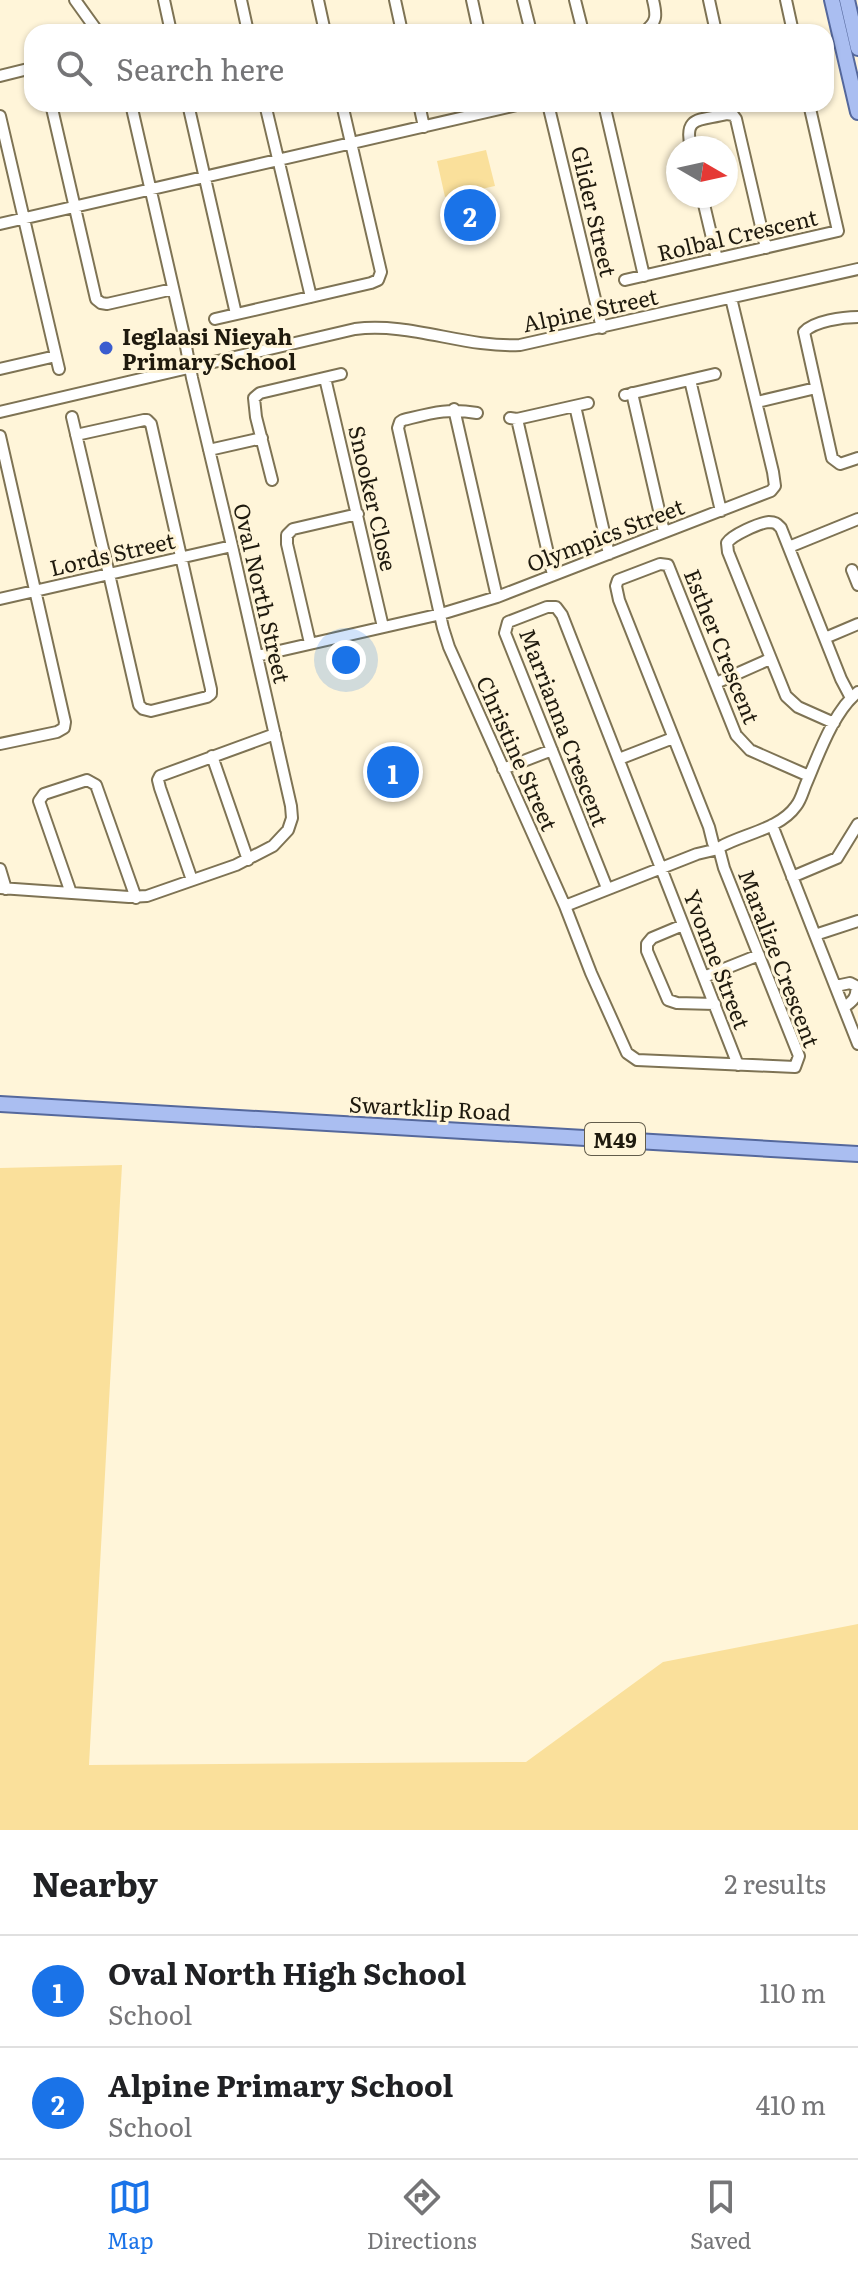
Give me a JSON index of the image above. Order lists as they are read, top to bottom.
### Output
{
  "streets": {
    "main road": ["Swartklip Road", "M49"],
    "street": [
      "Glider Street",
      "Rolbal Crescent",
      "Alpine Street",
      "Snooker Close",
      "Olympics Street",
      "Lords Street",
      "Oval North Street",
      "Esther Crescent",
      "Marrianna Crescent",
      "Christine Street",
      "Maralize Crescent",
      "Yvonne Street"
    ]
  },
  "crossings": [
    ["Glider Street", "Alpine Street"],
    ["Alpine Street", "Olympics Street"],
    ["Alpine Street", "Oval North Street"],
    ["Snooker Close", "Olympics Street"],
    ["Olympics Street", "Oval North Street"],
    ["Olympics Street", "Christine Street"],
    ["Lords Street", "Oval North Street"],
    ["Esther Crescent", "Maralize Crescent"],
    ["Marrianna Crescent", "Yvonne Street"],
    ["Christine Street", "Maralize Crescent"],
    ["Maralize Crescent", "Yvonne Street"]
  ],
  "places": ["Ieglaasi Nieyah Primary School"],
  "north": "right",
  "page": {
    "search": "Search here",
    "pins": ["2", "1"],
    "heading": ["Nearby", "2 results"],
    "list": [
      {
        "mark": "1",
        "name": "Oval North High School",
        "note": "School",
        "value": "110 m"
      },
      {
        "mark": "2",
        "name": "Alpine Primary School",
        "note": "School",
        "value": "410 m"
      }
    ],
    "nav": ["Map", "Directions", "Saved"]
  }
}
